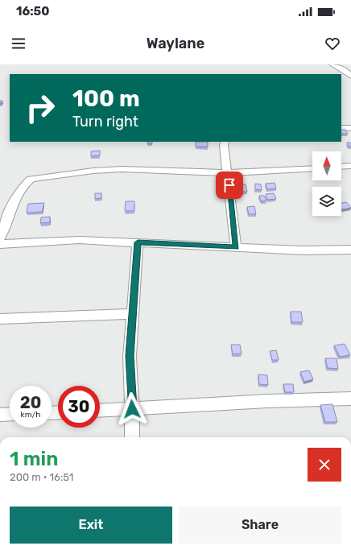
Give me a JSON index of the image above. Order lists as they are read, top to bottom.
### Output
{
  "north": "top",
  "page": {
    "status": "16:50",
    "header": "Waylane",
    "turn": ["100 m", "Turn right"],
    "speed": "20 km/h",
    "limit": "30",
    "heading": ["1 min", "200 m · 16:51"],
    "buttons": ["Exit", "Share"]
  }
}
